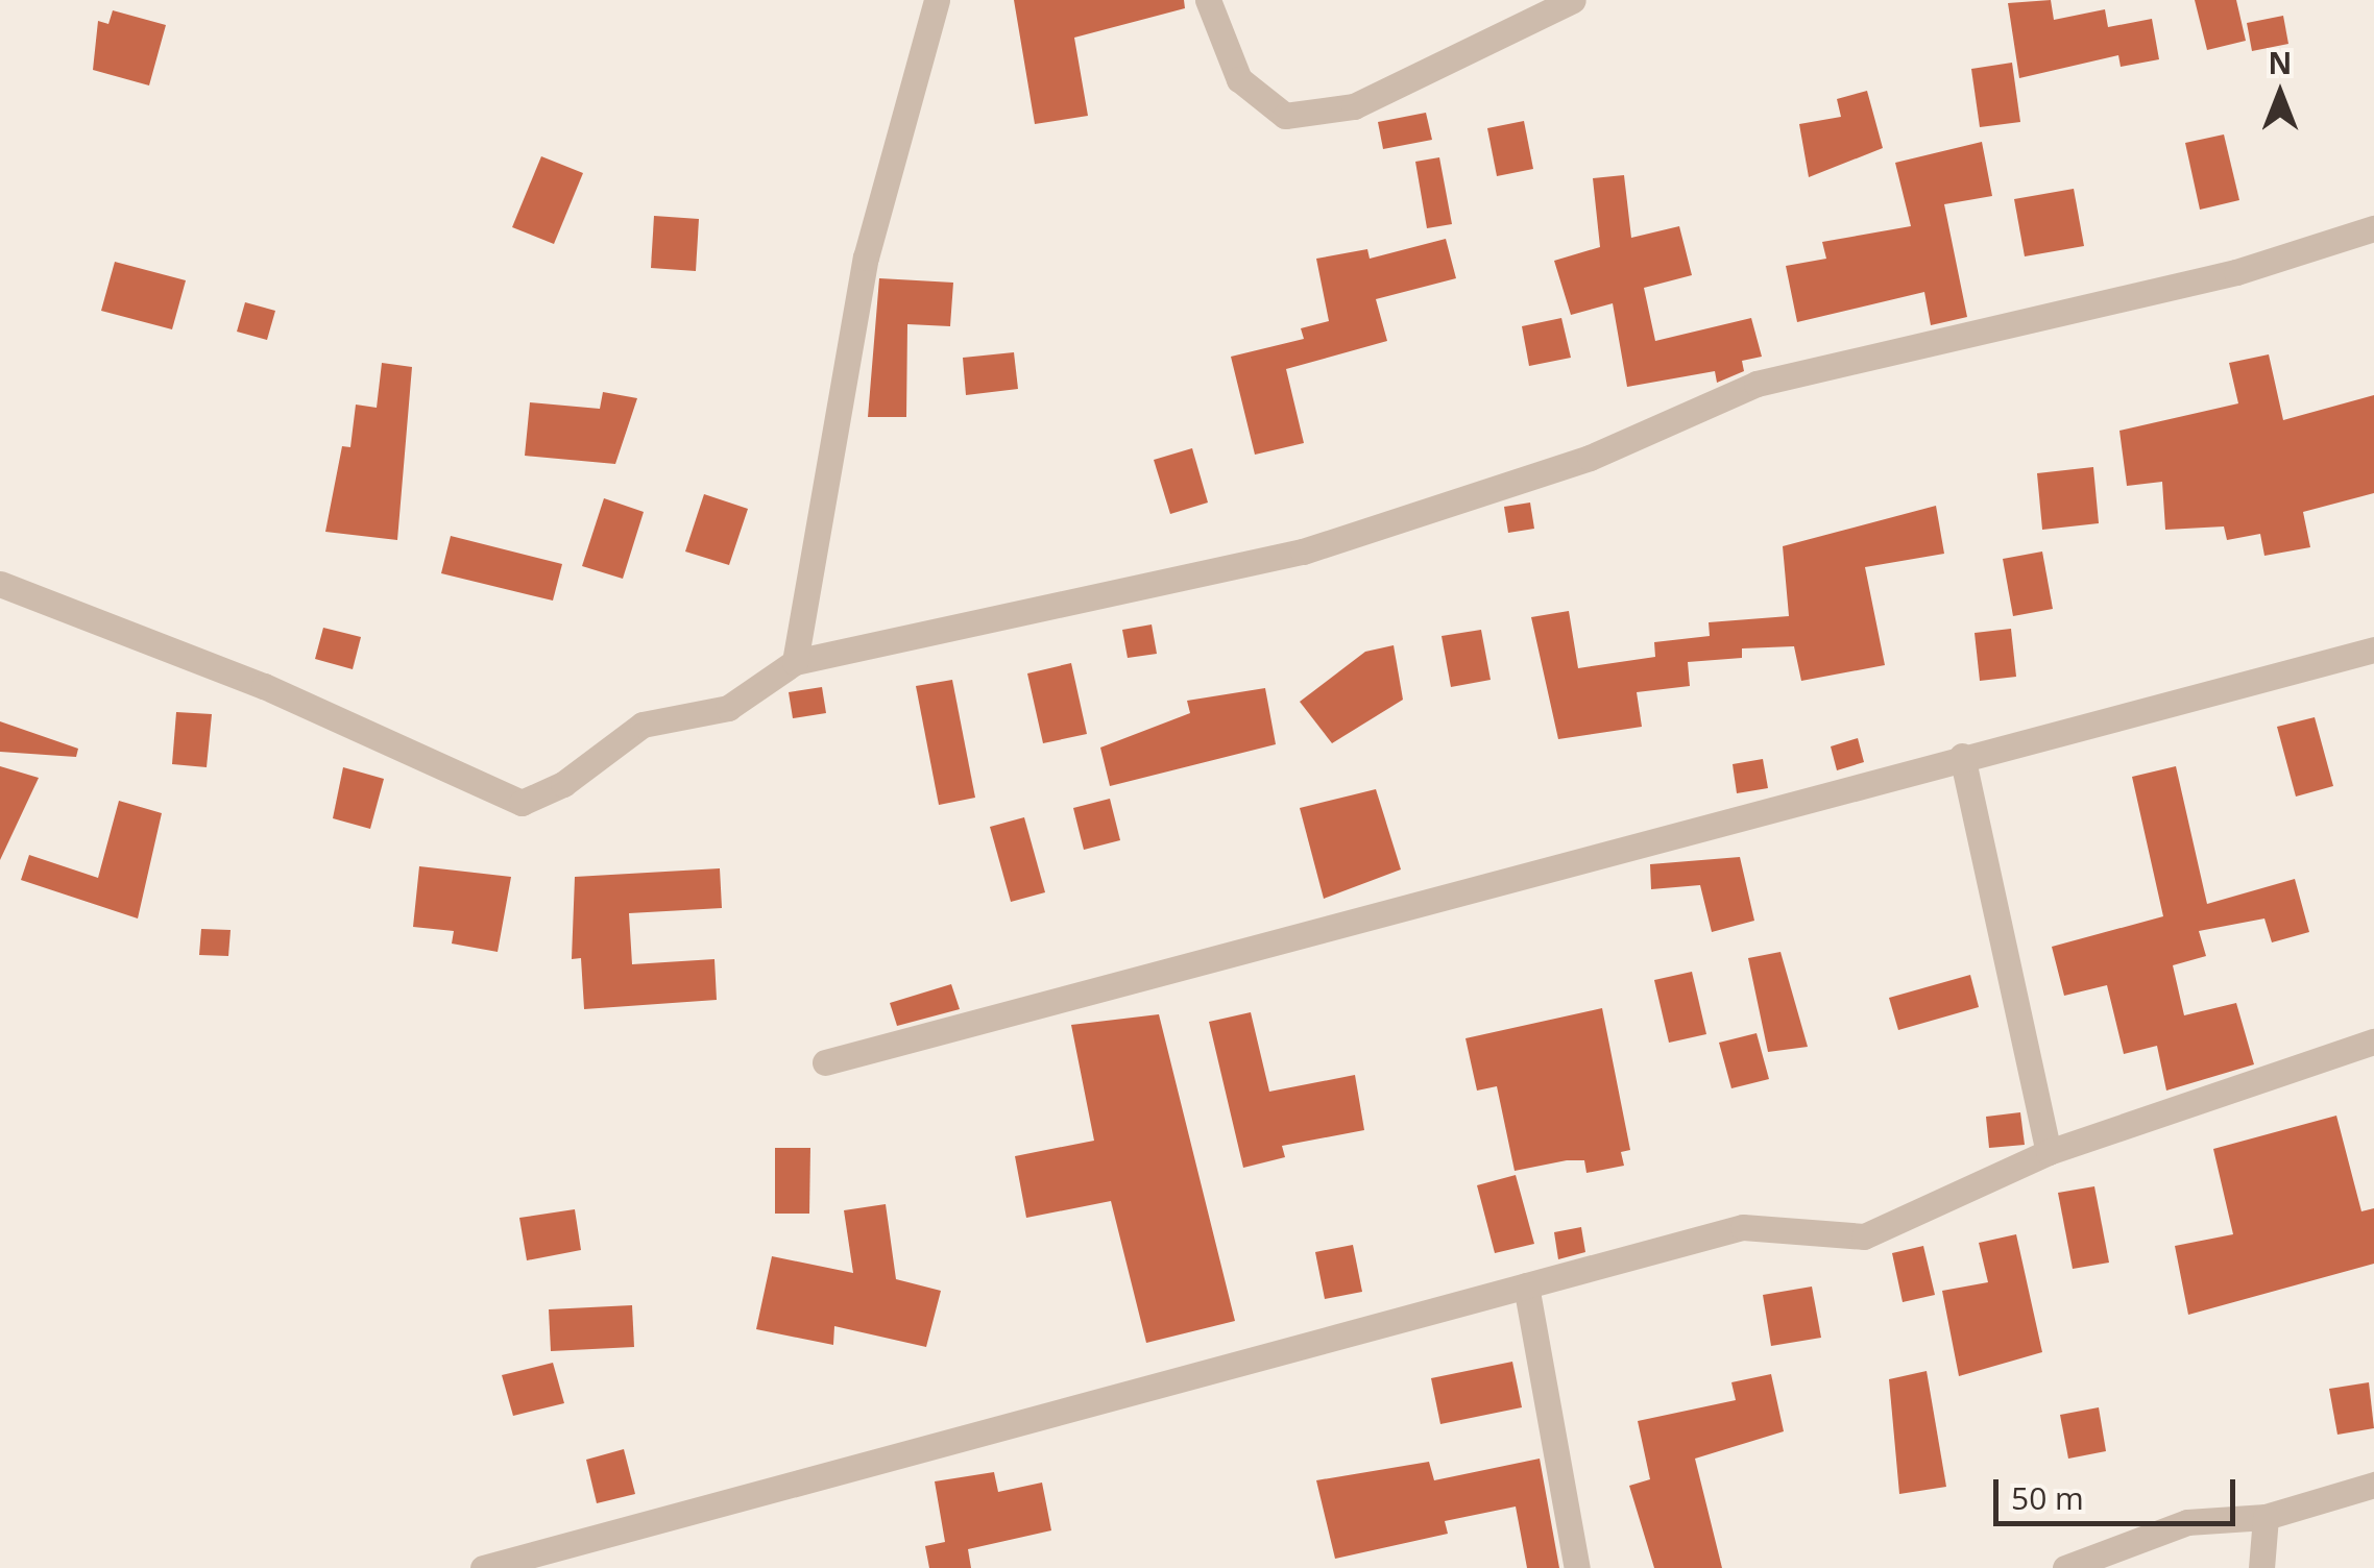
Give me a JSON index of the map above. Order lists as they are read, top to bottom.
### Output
{
  "scale_bar": "50 m",
  "north": "top"
}
